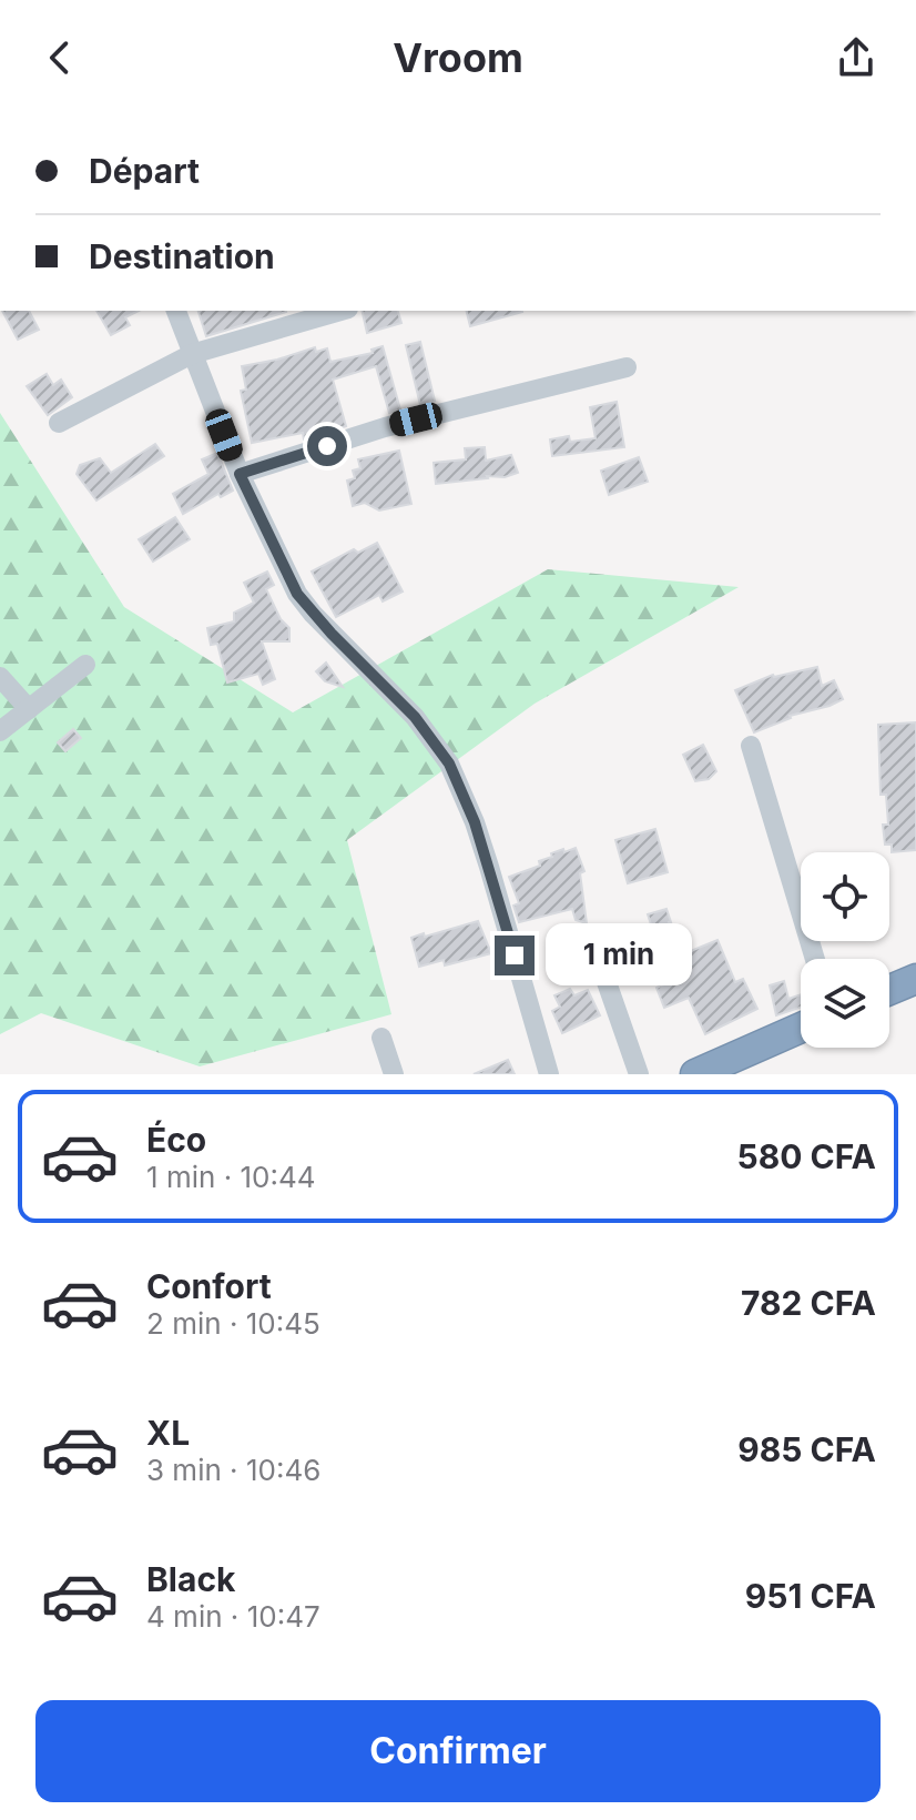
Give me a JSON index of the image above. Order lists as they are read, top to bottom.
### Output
{
  "page": {
    "header": "Vroom",
    "banner": ["Départ", "Destination"],
    "bubble": "1 min",
    "list": [
      {
        "name": "Éco",
        "note": "1 min · 10:44",
        "value": "580 CFA"
      },
      {
        "name": "Confort",
        "note": "2 min · 10:45",
        "value": "782 CFA"
      },
      {
        "name": "XL",
        "note": "3 min · 10:46",
        "value": "985 CFA"
      },
      {
        "name": "Black",
        "note": "4 min · 10:47",
        "value": "951 CFA"
      }
    ],
    "buttons": "Confirmer"
  }
}
